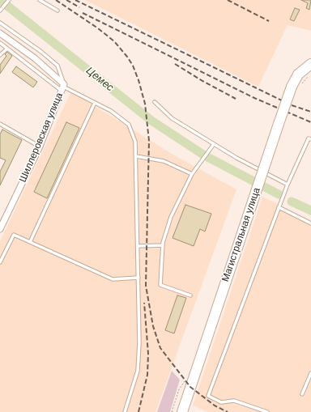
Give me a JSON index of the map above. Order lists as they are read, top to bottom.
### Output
{
  "streets": {
    "highway": ["Магистральная улица"],
    "street": ["Шиллеровская улица"]
  },
  "water": ["Цемес"]
}
